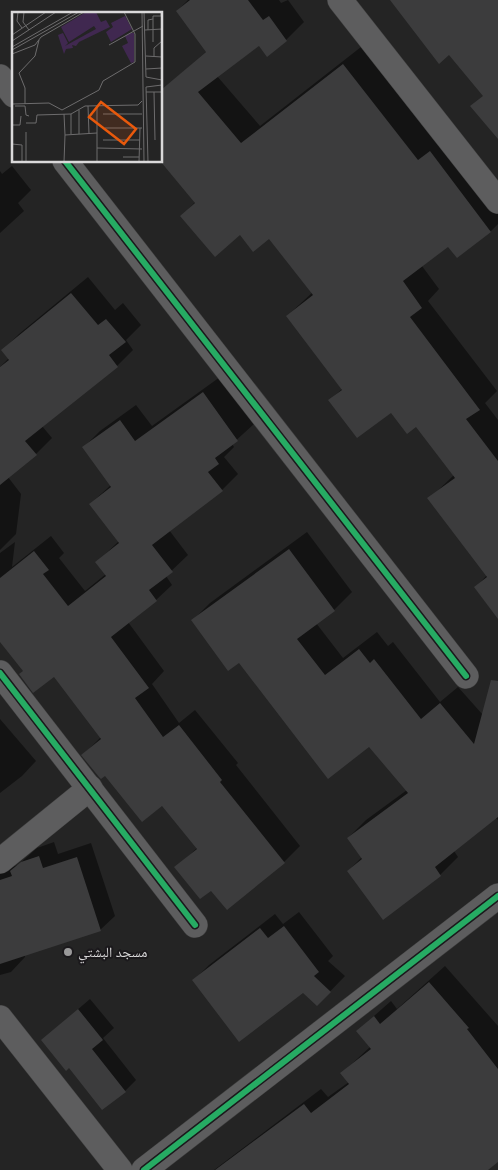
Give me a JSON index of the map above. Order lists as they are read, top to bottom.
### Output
{
  "places": ["مسجد البشتي"]
}
